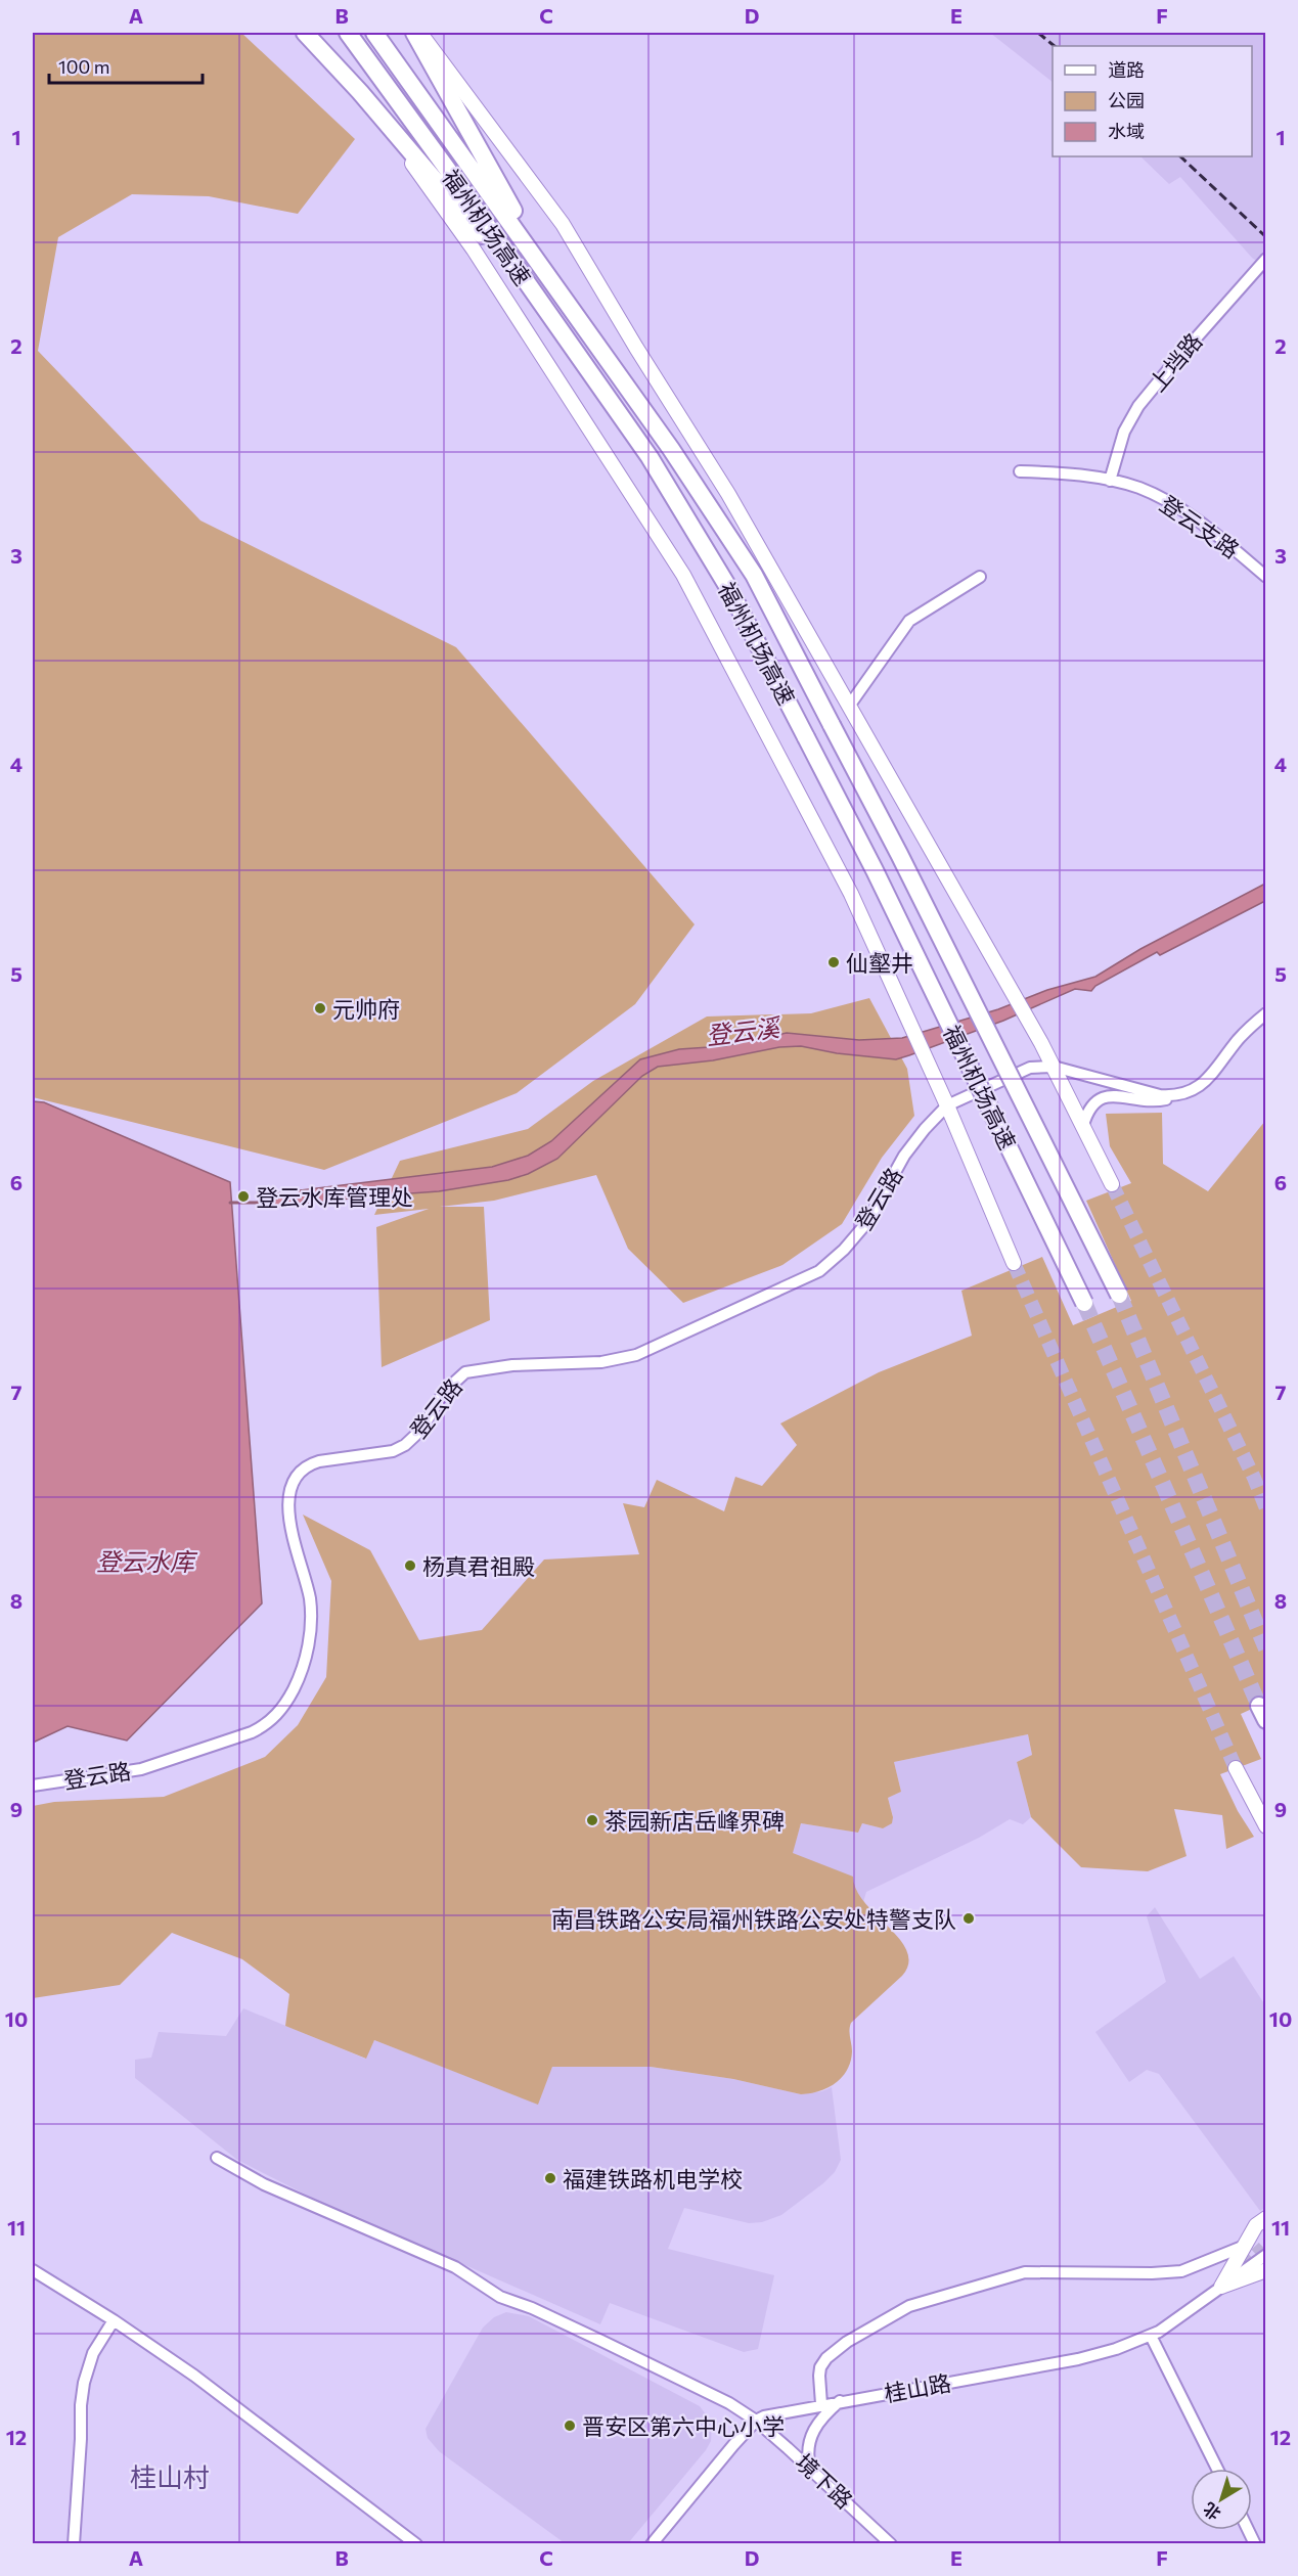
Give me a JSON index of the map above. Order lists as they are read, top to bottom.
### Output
{
  "streets": {
    "highway": ["福州机场高速"],
    "street": [
      "上垱路",
      "登云支路",
      "登云路",
      "桂山路",
      "境下路"
    ]
  },
  "crossings": [
    ["上垱路", "登云支路"],
    ["桂山路", "境下路"]
  ],
  "districts": ["桂山村"],
  "water": ["登云溪", "登云水库"],
  "places": [
    "仙壑井",
    "元帅府",
    "登云水库管理处",
    "杨真君祖殿",
    "茶园新店岳峰界碑",
    "南昌铁路公安局福州铁路公安处特警支队",
    "福建铁路机电学校",
    "晋安区第六中心小学"
  ],
  "legend": ["道路", "公园", "水域"],
  "scale_bar": "100 m",
  "north": "bottom left",
  "grid": {
    "columns": [
      "A",
      "B",
      "C",
      "D",
      "E",
      "F"
    ],
    "rows": [
      "1",
      "2",
      "3",
      "4",
      "5",
      "6",
      "7",
      "8",
      "9",
      "10",
      "11",
      "12"
    ]
  }
}
